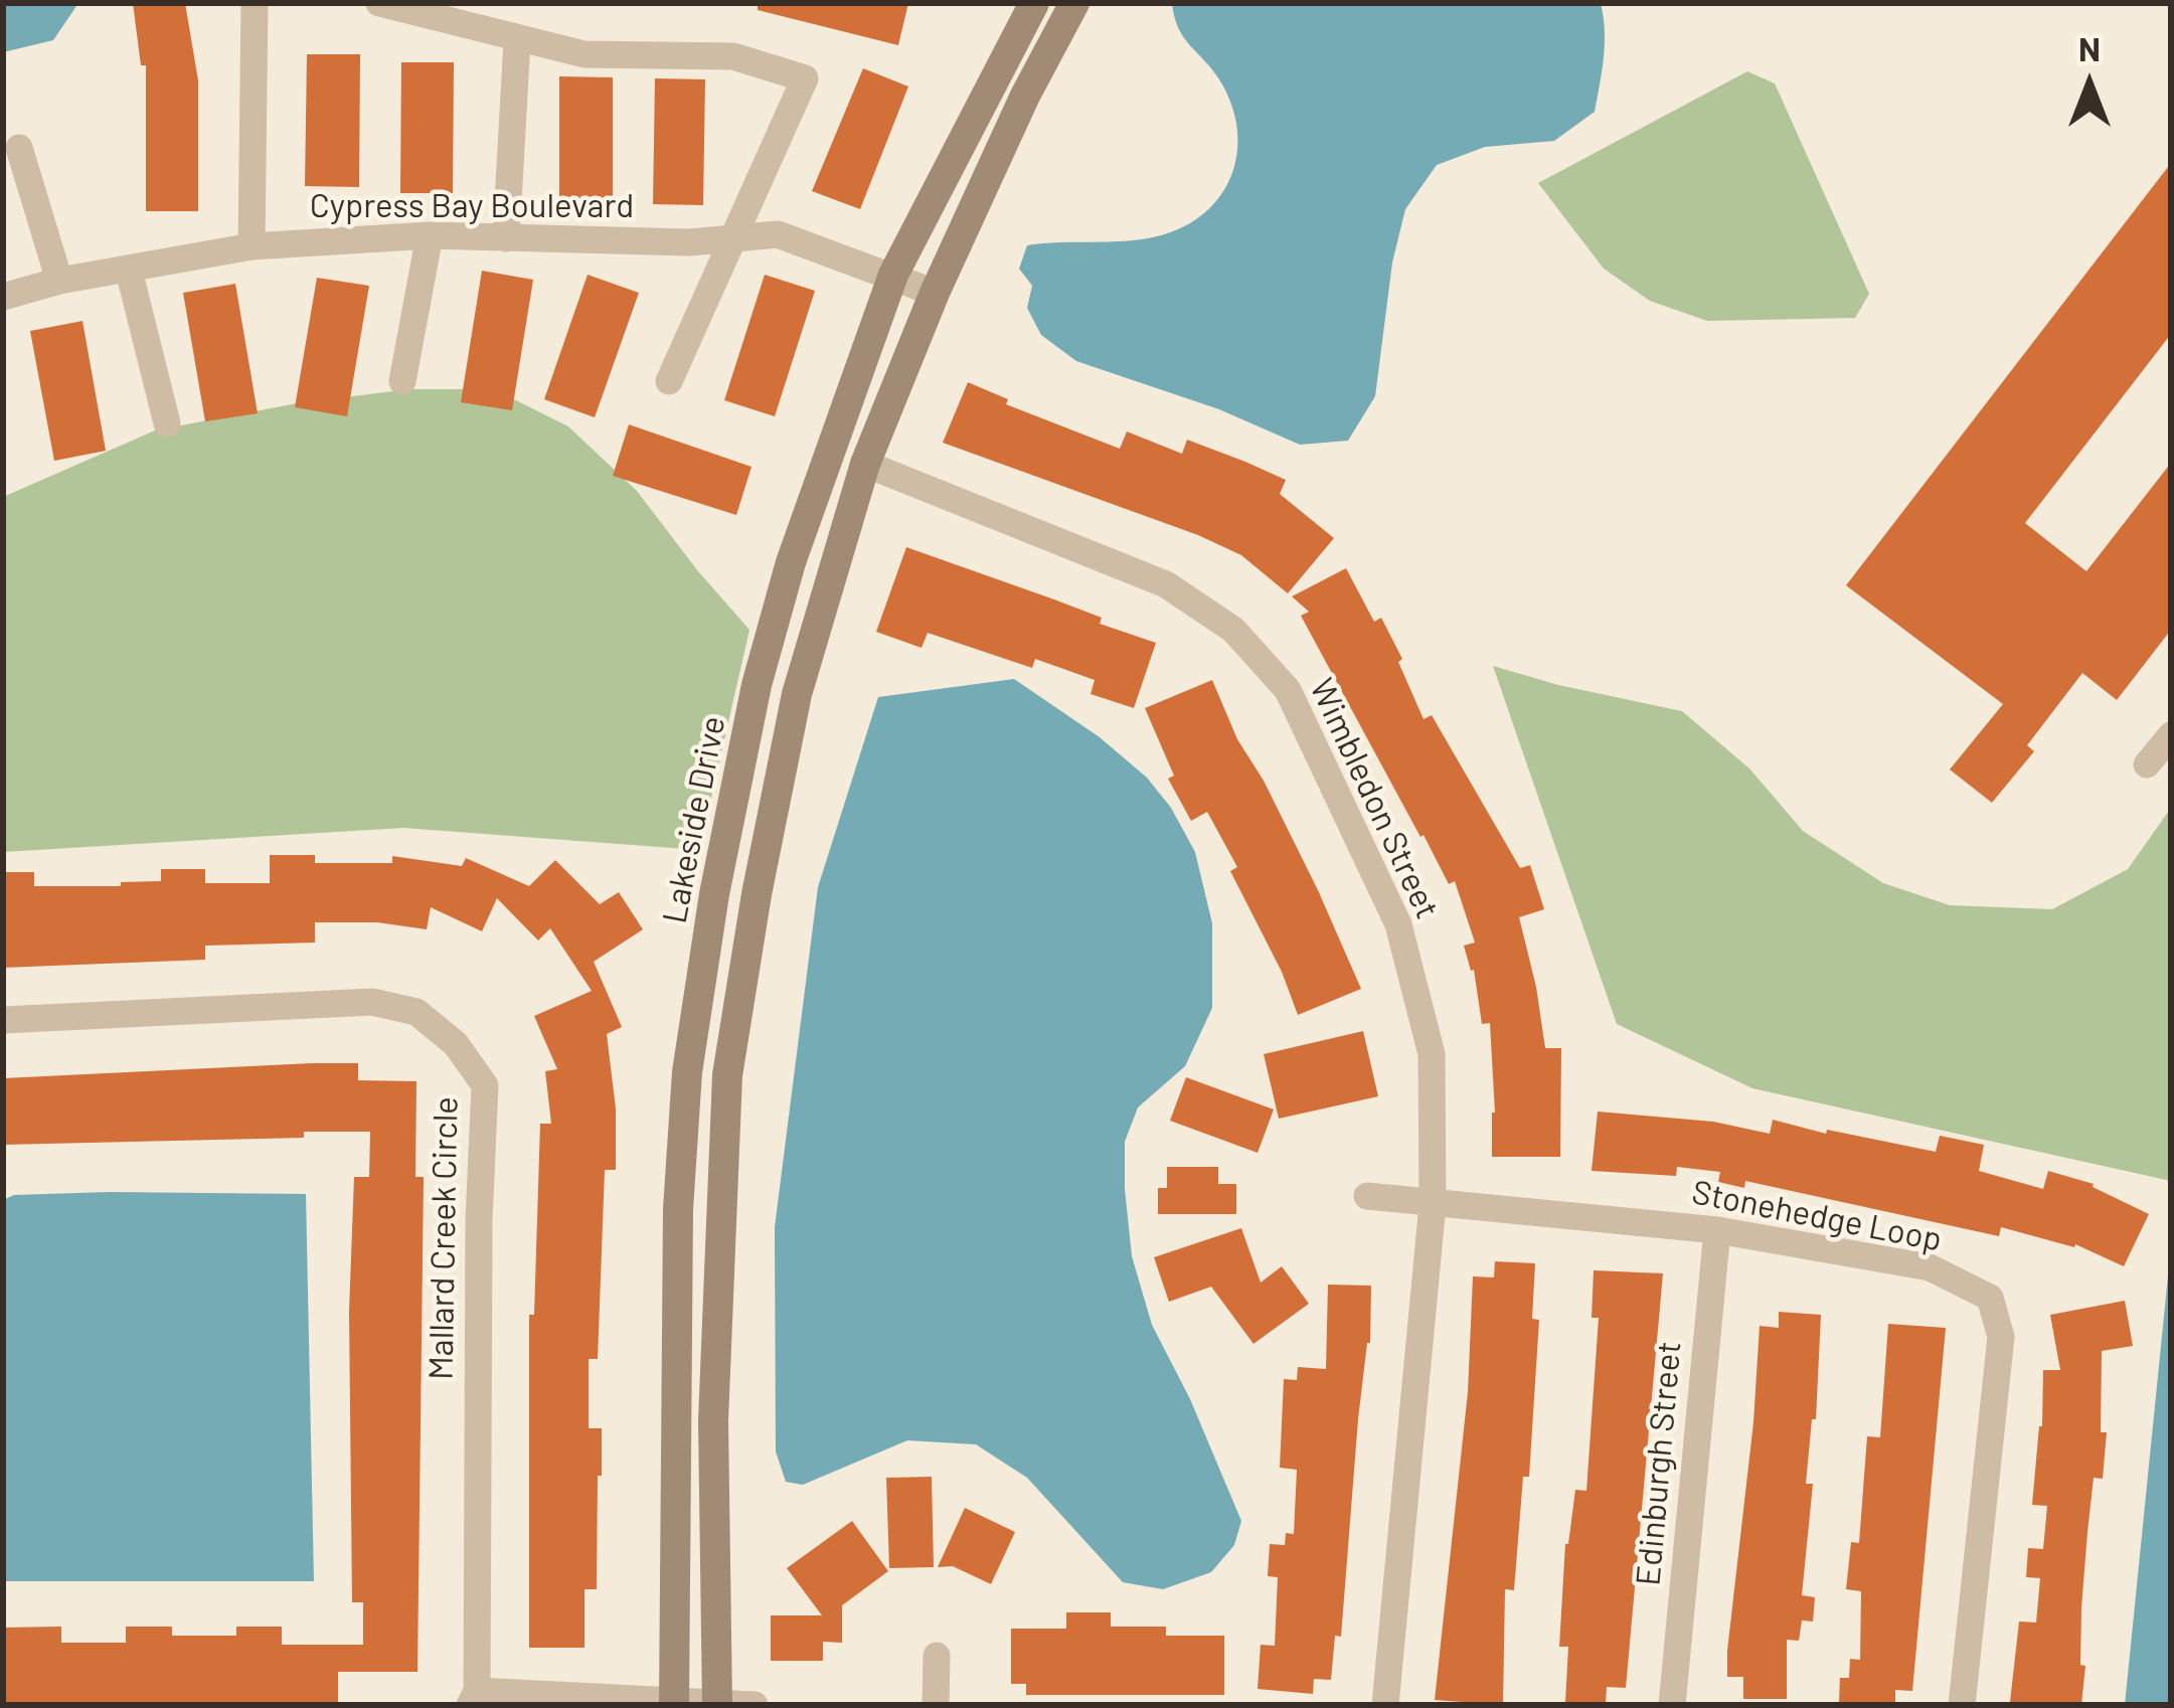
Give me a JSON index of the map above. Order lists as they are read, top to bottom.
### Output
{
  "streets": {
    "street": [
      "Cypress Bay Boulevard",
      "Wimbledon Street",
      "Lakeside Drive",
      "Stonehedge Loop",
      "Mallard Creek Circle",
      "Edinburgh Street"
    ]
  },
  "crossings": [
    ["Cypress Bay Boulevard", "Lakeside Drive"],
    ["Wimbledon Street", "Stonehedge Loop"],
    ["Lakeside Drive", "Mallard Creek Circle"],
    ["Stonehedge Loop", "Edinburgh Street"]
  ],
  "north": "top"
}
